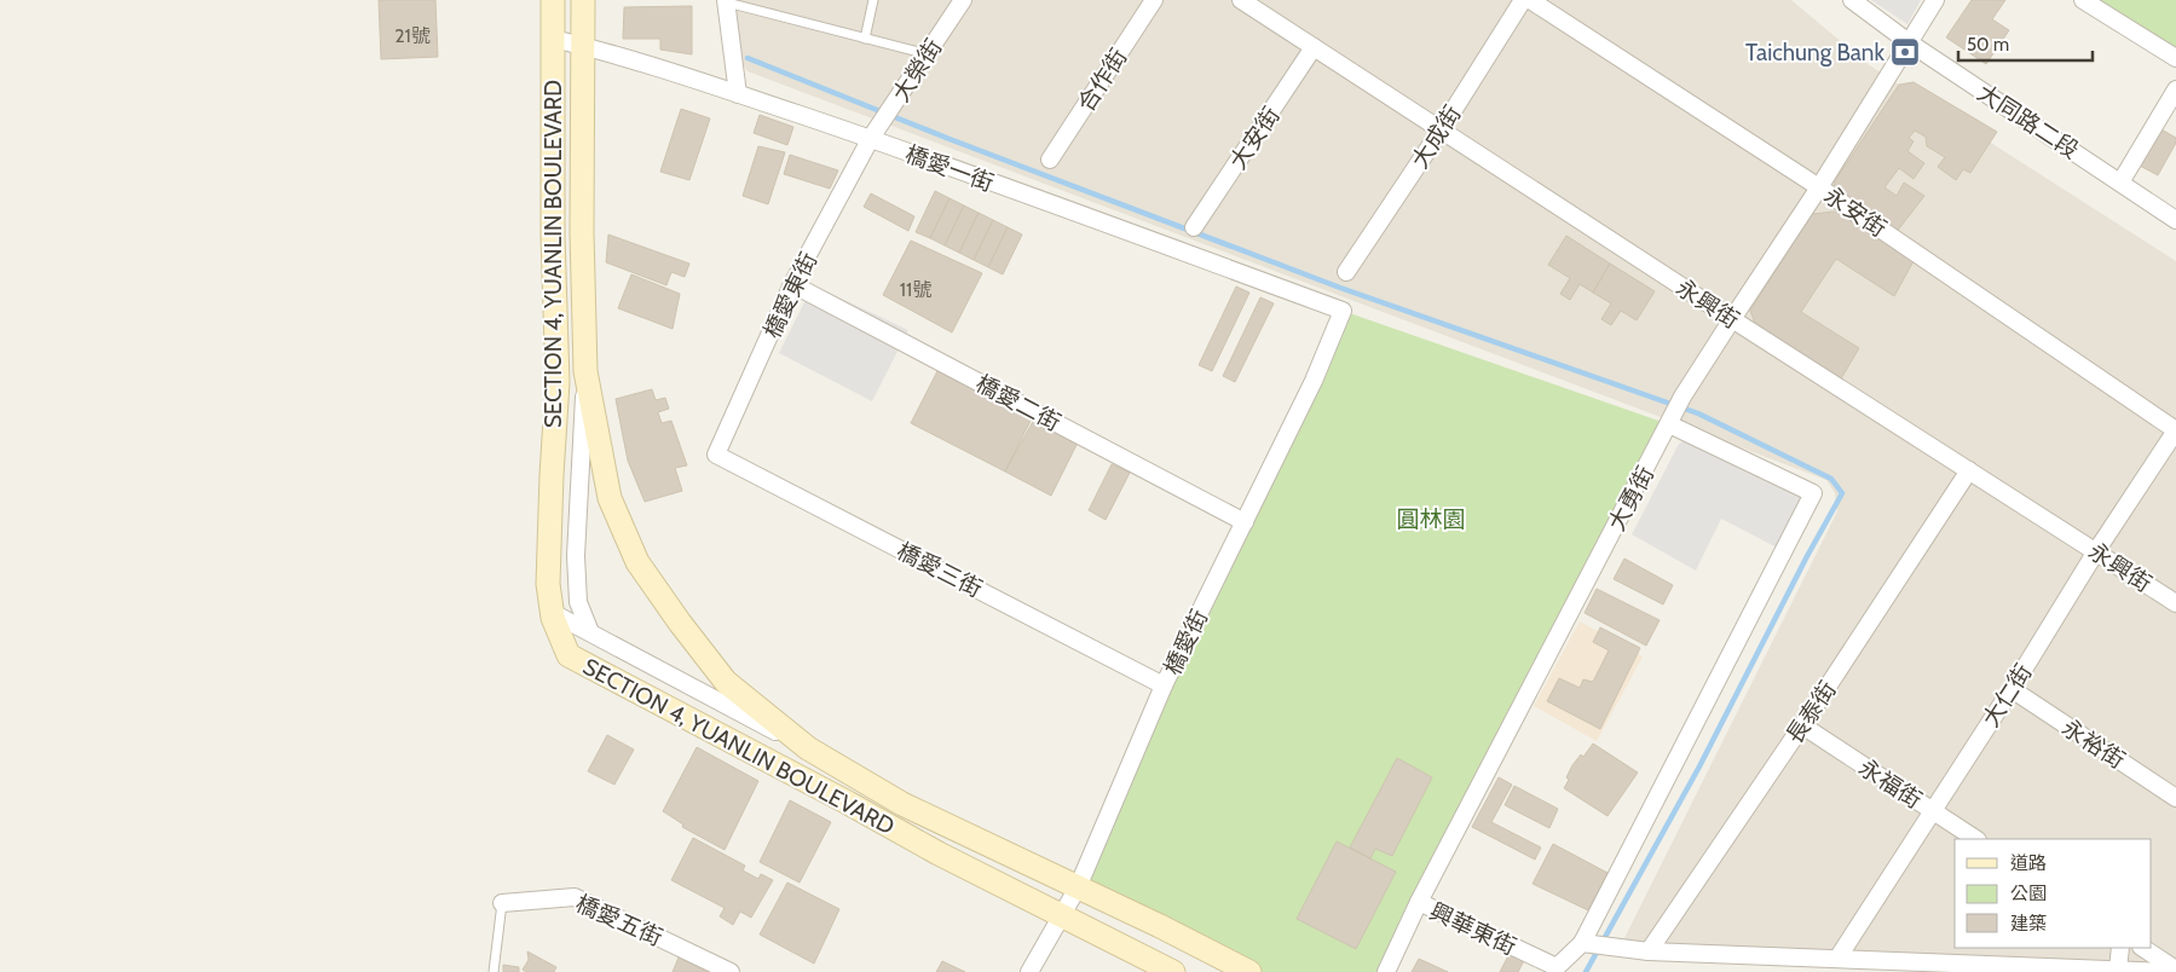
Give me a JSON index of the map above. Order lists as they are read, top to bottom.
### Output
{
  "streets": {
    "main road": ["SECTION 4, YUANLIN BOULEVARD"],
    "street": [
      "大榮街",
      "合作街",
      "大同路二段",
      "大成街",
      "大安街",
      "橋愛一街",
      "永安街",
      "橋愛東街",
      "永興街",
      "橋愛二街",
      "大勇街",
      "橋愛三街",
      "橋愛街",
      "大仁街",
      "長泰街",
      "永裕街",
      "永福街",
      "橋愛五街",
      "興華東街"
    ]
  },
  "crossings": [
    ["大榮街", "橋愛一街"],
    ["大榮街", "橋愛東街"],
    ["大同路二段", "大勇街"],
    ["大成街", "永興街"],
    ["大安街", "永興街"],
    ["橋愛一街", "SECTION 4, YUANLIN BOULEVARD"],
    ["橋愛一街", "橋愛東街"],
    ["橋愛一街", "橋愛街"],
    ["永安街", "大勇街"],
    ["永安街", "大仁街"],
    ["SECTION 4, YUANLIN BOULEVARD", "橋愛街"],
    ["橋愛東街", "橋愛二街"],
    ["橋愛東街", "橋愛三街"],
    ["永興街", "大勇街"],
    ["永興街", "大仁街"],
    ["永興街", "長泰街"],
    ["橋愛二街", "橋愛街"],
    ["大勇街", "興華東街"],
    ["橋愛三街", "橋愛街"],
    ["大仁街", "永裕街"],
    ["大仁街", "永福街"],
    ["長泰街", "永福街"]
  ],
  "parks": ["圓林園"],
  "places": {
    "bank": ["Taichung Bank"]
  },
  "house_numbers": ["21號", "11號"],
  "legend": ["道路", "公園", "建築"],
  "scale_bar": "50 m"
}
